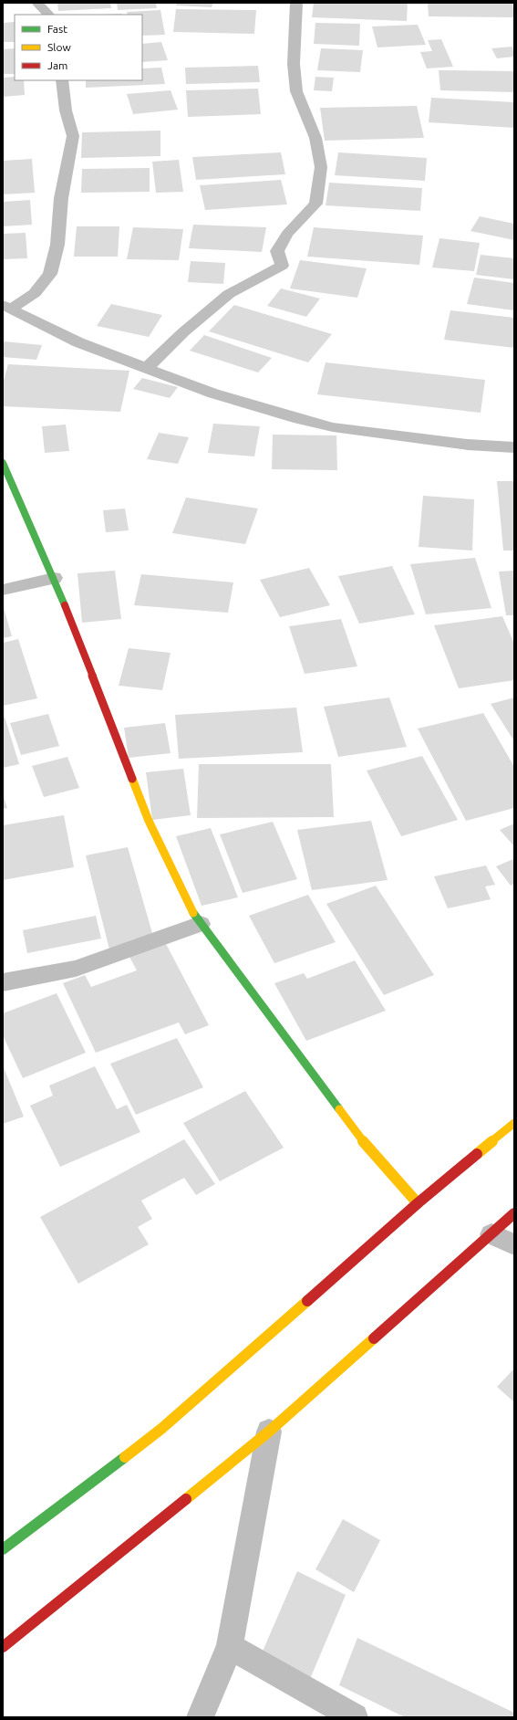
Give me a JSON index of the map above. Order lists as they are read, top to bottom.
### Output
{
  "legend": ["Fast", "Slow", "Jam"]
}
